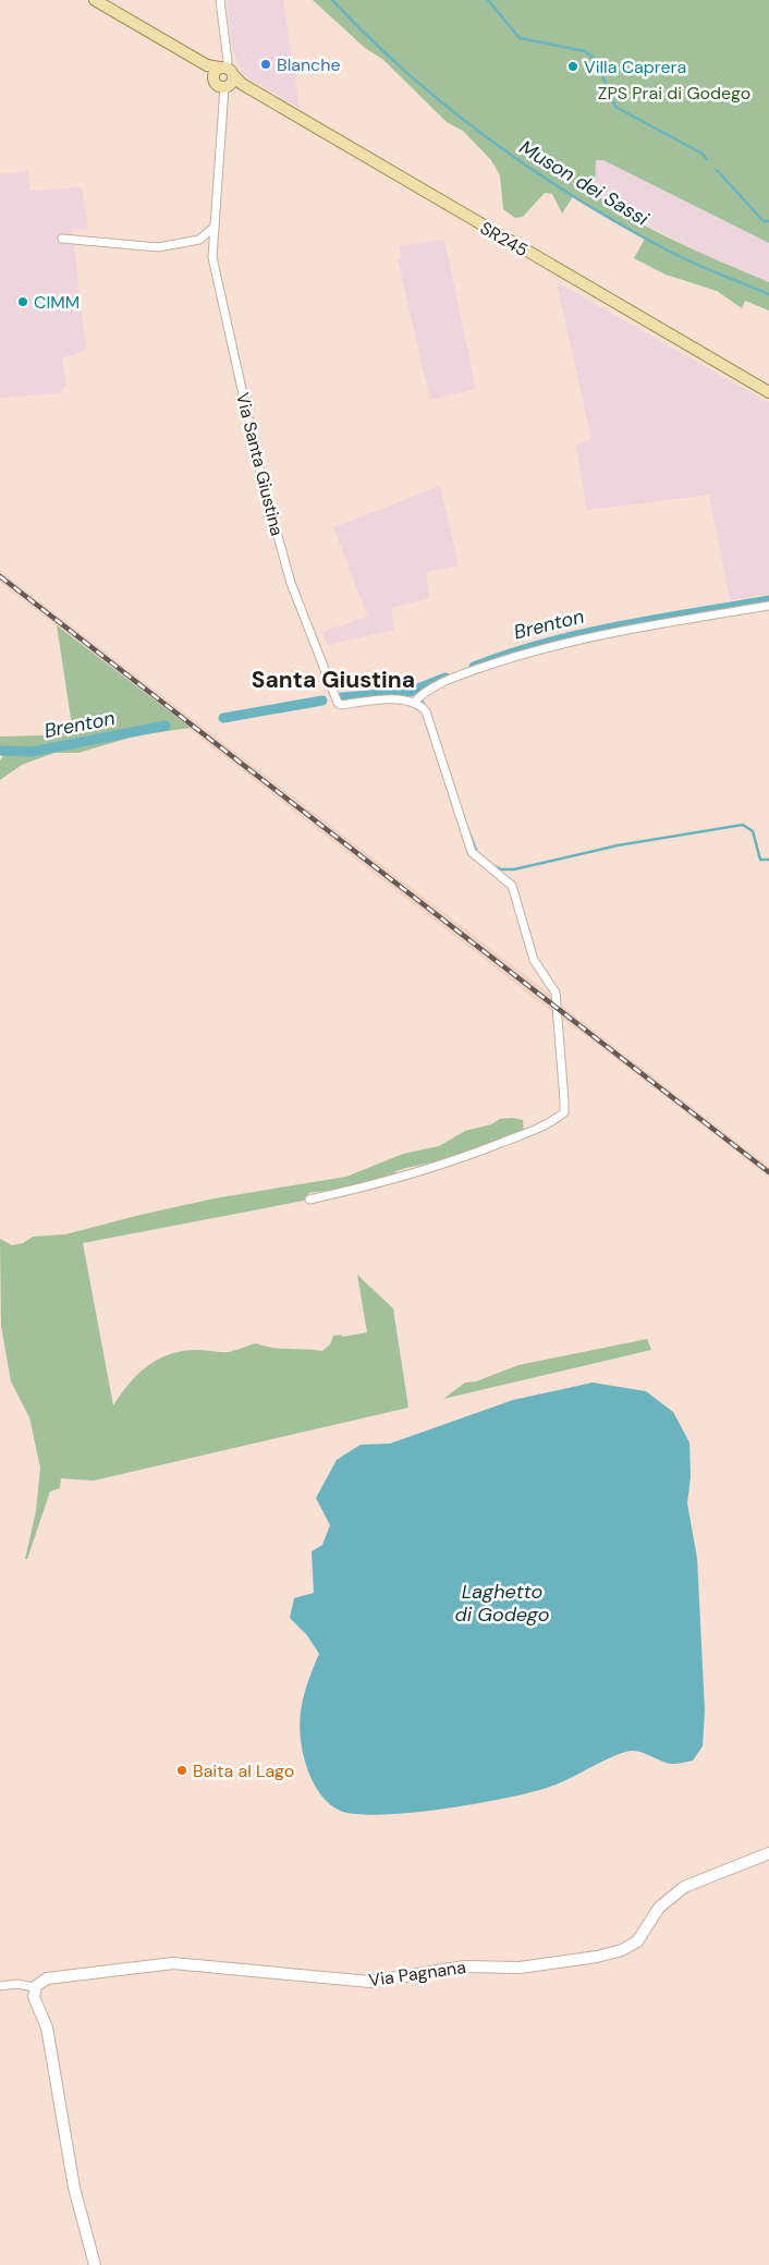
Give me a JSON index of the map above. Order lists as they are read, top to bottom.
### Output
{
  "streets": {
    "main road": ["SR245"],
    "street": ["Via Santa Giustina", "Via Pagnana"]
  },
  "crossings": [
    ["SR245", "Via Santa Giustina"]
  ],
  "districts": ["Santa Giustina"],
  "water": ["Muson dei Sassi", "Brenton", "Laghetto di Godego"],
  "parks": ["ZPS Prai di Godego"],
  "places": [
    "Blanche",
    "Villa Caprera",
    "CIMM",
    "Baita al Lago"
  ]
}
